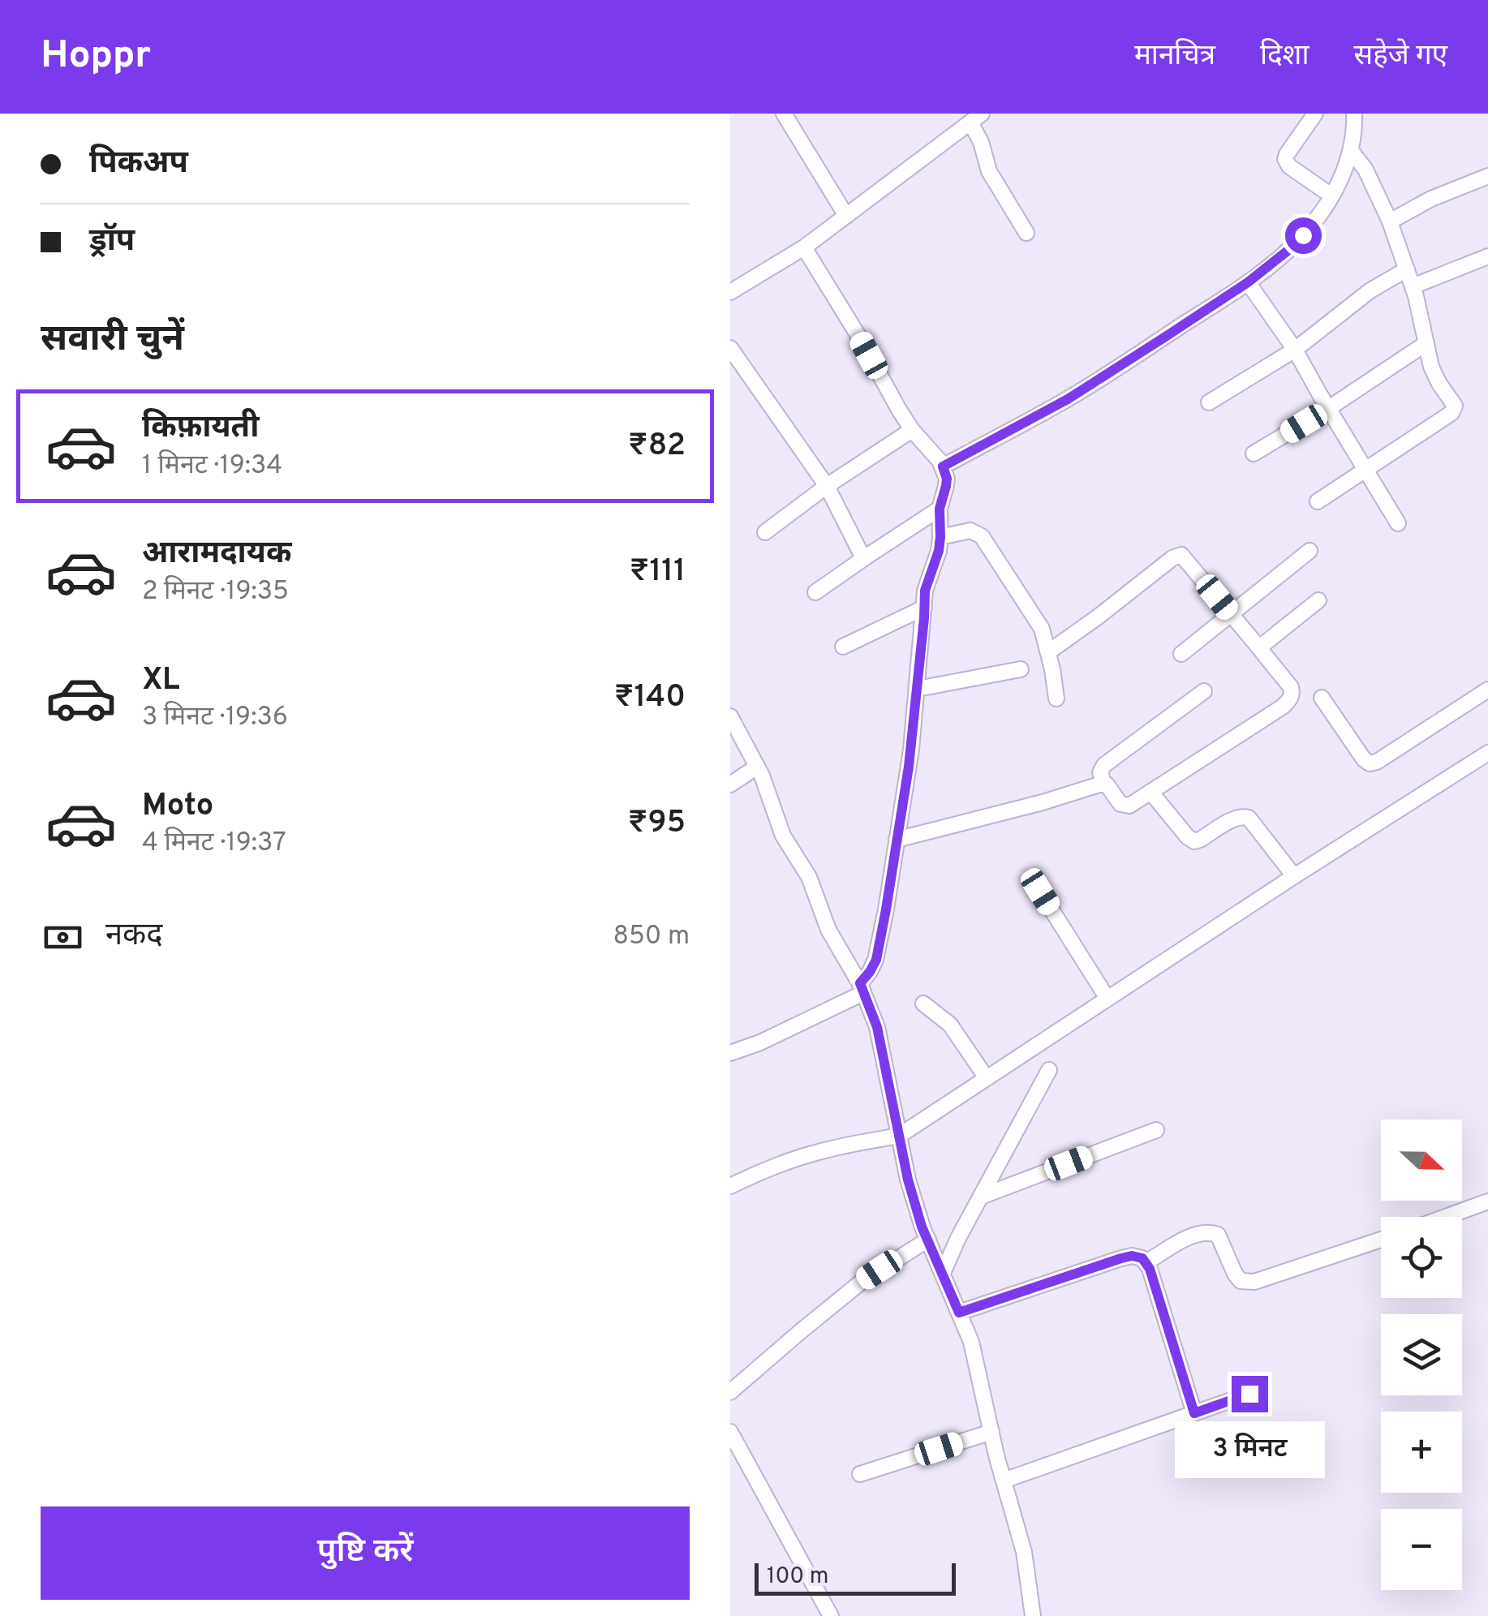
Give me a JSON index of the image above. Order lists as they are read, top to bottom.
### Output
{
  "scale_bar": "100 m",
  "north": "right",
  "page": {
    "header": "Hoppr",
    "nav": ["मानचित्र", "दिशा", "सहेजे गए"],
    "banner": ["पिकअप", "ड्रॉप"],
    "heading": "सवारी चुनें",
    "list": [
      {
        "name": "किफ़ायती",
        "note": "1 मिनट · 19:34",
        "value": "₹82"
      },
      {
        "name": "आरामदायक",
        "note": "2 मिनट · 19:35",
        "value": "₹111"
      },
      {
        "name": "XL",
        "note": "3 मिनट · 19:36",
        "value": "₹140"
      },
      {
        "name": "Moto",
        "note": "4 मिनट · 19:37",
        "value": "₹95"
      }
    ],
    "pay": ["नकद", "850 m"],
    "map_buttons": ["+", "−"],
    "bubble": "3 मिनट",
    "buttons": "पुष्टि करें",
    "scale": "100 m"
  }
}
